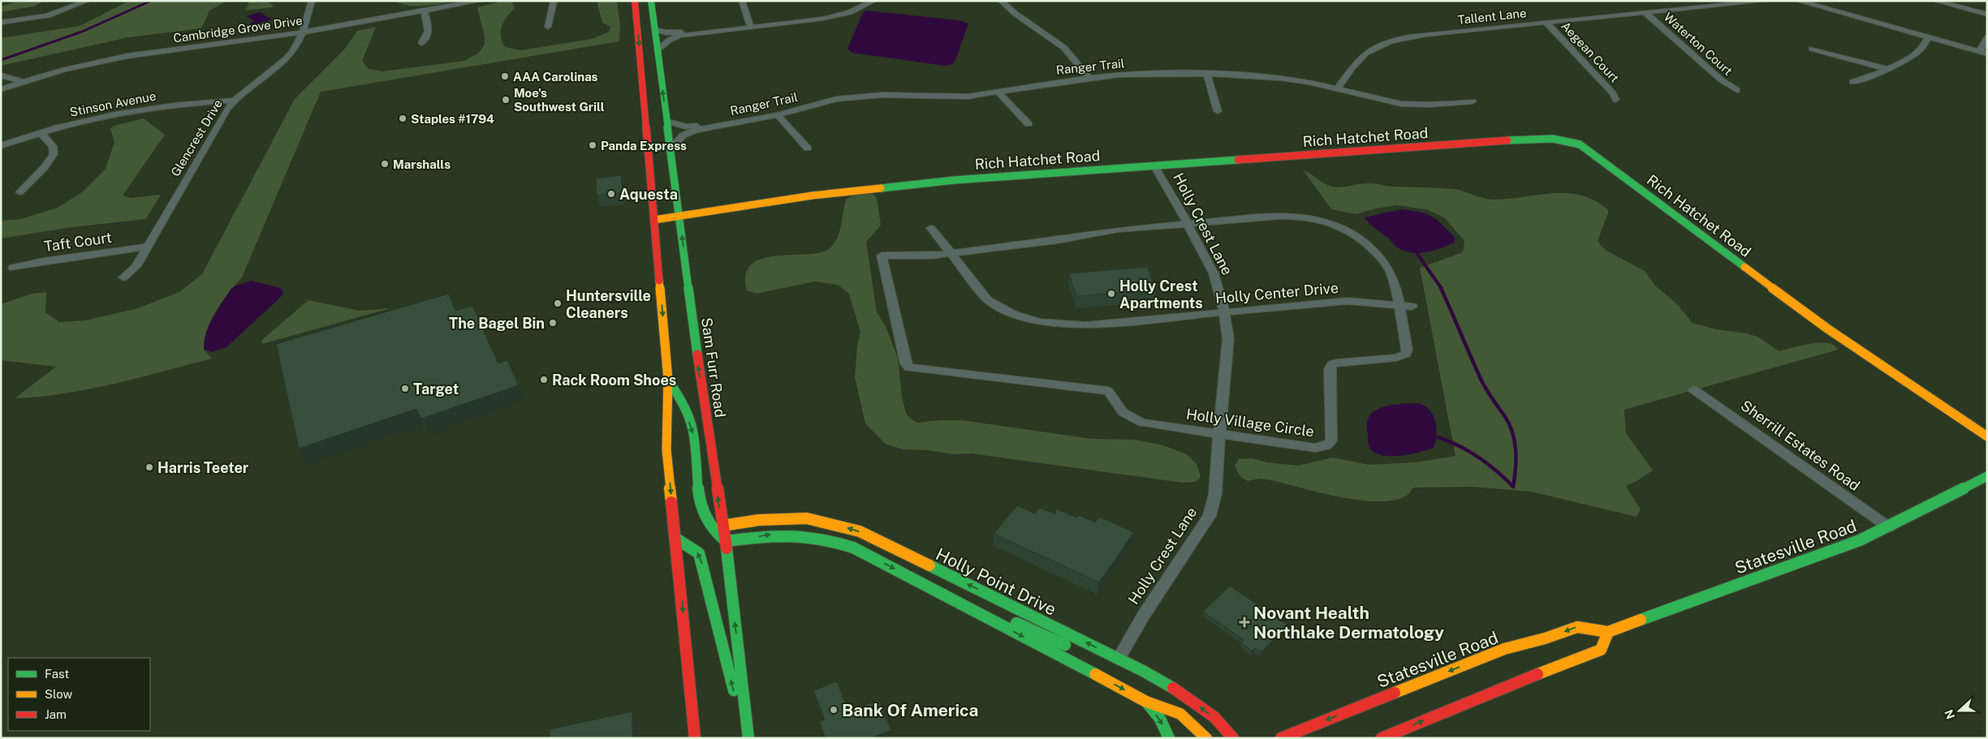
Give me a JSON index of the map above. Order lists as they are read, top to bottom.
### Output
{
  "streets": {
    "main road": [
      "Rich Hatchet Road",
      "Sam Furr Road",
      "Statesville Road",
      "Holly Point Drive"
    ],
    "street": [
      "Tallent Lane",
      "Cambridge Grove Drive",
      "Waterton Court",
      "Aegean Court",
      "Ranger Trail",
      "Stinson Avenue",
      "Glencrest Drive",
      "Holly Crest Lane",
      "Taft Court",
      "Holly Center Drive",
      "Holly Village Circle",
      "Sherrill Estates Road"
    ]
  },
  "crossings": [
    ["Tallent Lane", "Waterton Court"],
    ["Tallent Lane", "Aegean Court"],
    ["Tallent Lane", "Ranger Trail"],
    ["Cambridge Grove Drive", "Glencrest Drive"],
    ["Ranger Trail", "Sam Furr Road"],
    ["Stinson Avenue", "Glencrest Drive"],
    ["Rich Hatchet Road", "Holly Crest Lane"],
    ["Rich Hatchet Road", "Sam Furr Road"],
    ["Glencrest Drive", "Taft Court"],
    ["Holly Crest Lane", "Holly Center Drive"],
    ["Holly Crest Lane", "Holly Village Circle"],
    ["Holly Crest Lane", "Holly Point Drive"],
    ["Holly Center Drive", "Holly Village Circle"],
    ["Sam Furr Road", "Holly Point Drive"],
    ["Sherrill Estates Road", "Statesville Road"]
  ],
  "places": {
    "other": [
      "AAA Carolinas",
      "Moe's Southwest Grill",
      "Staples #1794",
      "Panda Express",
      "Marshalls",
      "Aquesta",
      "Holly Crest Apartments",
      "Huntersville Cleaners",
      "The Bagel Bin",
      "Rack Room Shoes",
      "Target",
      "Harris Teeter",
      "Bank Of America"
    ],
    "health": ["Novant Health Northlake Dermatology"]
  },
  "legend": ["Fast", "Slow", "Jam"],
  "north": "left"
}
